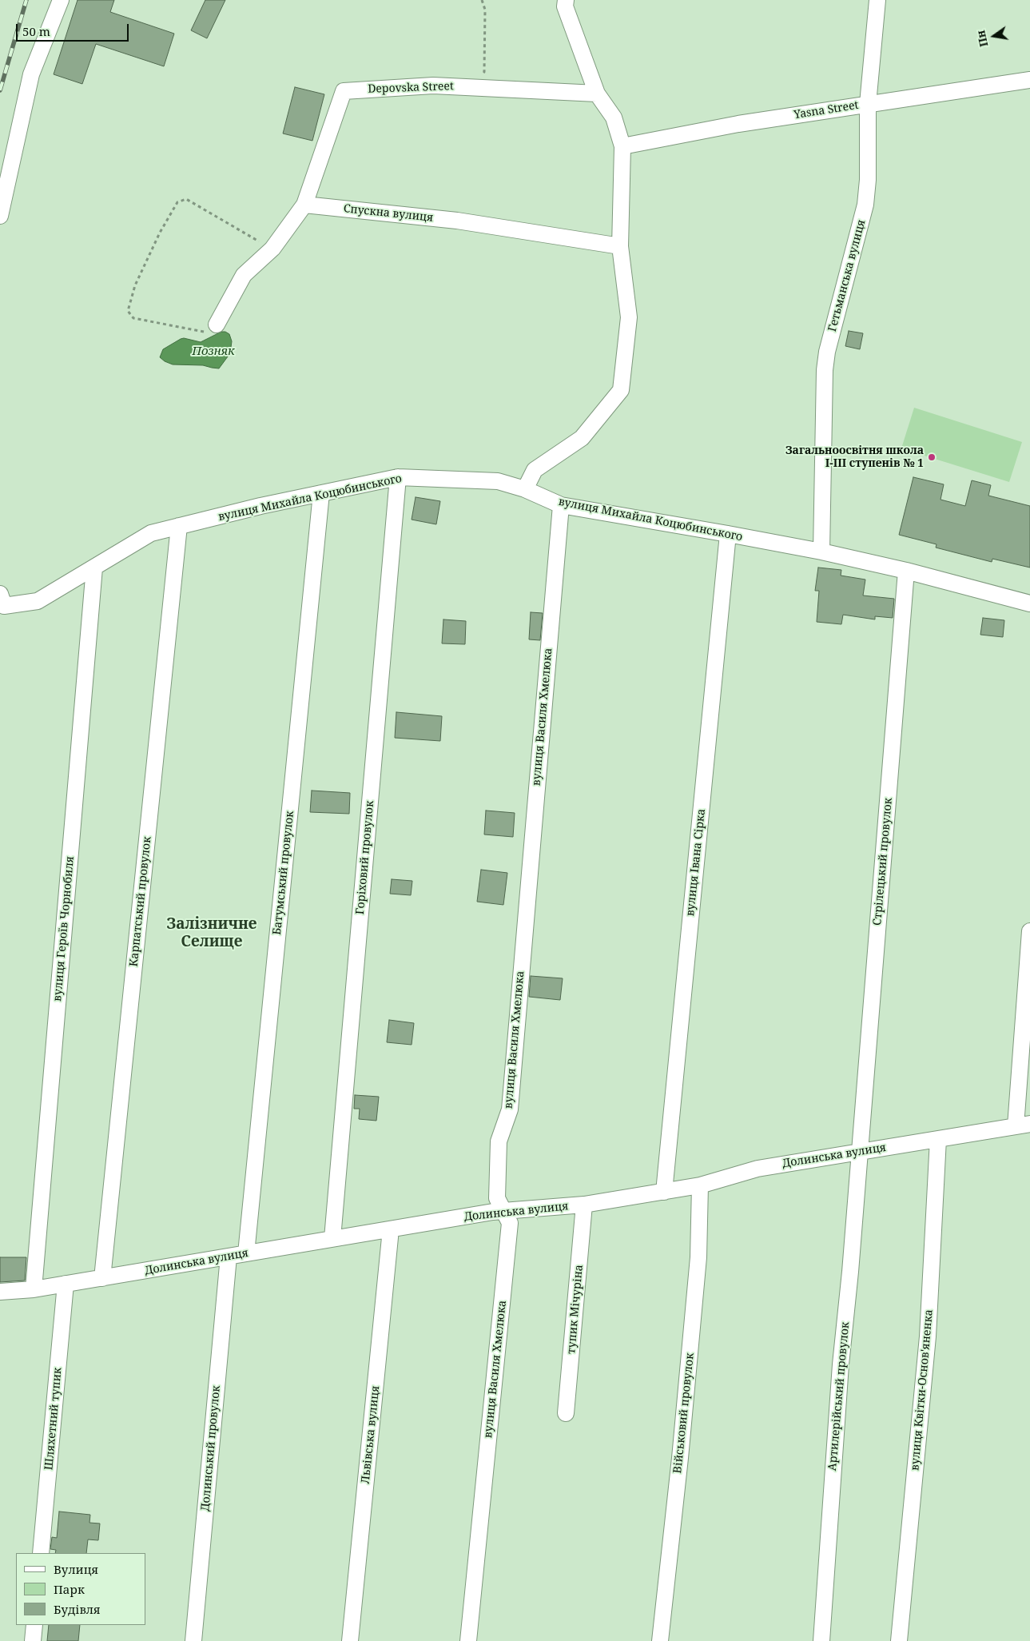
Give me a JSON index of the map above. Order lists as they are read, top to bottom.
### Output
{
  "streets": {
    "street": [
      "Depovska Street",
      "Yasna Street",
      "Спускна вулиця",
      "Гетьманська вулиця",
      "вулиця Михайла Коцюбинського",
      "вулиця Василя Хмелюка",
      "Горіховий провулок",
      "Стрілецький провулок",
      "вулиця Івана Сірка",
      "Батумський провулок",
      "Карпатський провулок",
      "вулиця Героїв Чорнобиля",
      "Долинська вулиця",
      "тупик Мічуріна",
      "вулиця Квітки-Основ'яненка",
      "Артилерійський провулок",
      "Військовий провулок",
      "Шляхетний тупик",
      "Львівська вулиця",
      "Долинський провулок"
    ]
  },
  "crossings": [
    ["Depovska Street", "Спускна вулиця"],
    ["Yasna Street", "Гетьманська вулиця"],
    ["Гетьманська вулиця", "вулиця Михайла Коцюбинського"],
    ["вулиця Михайла Коцюбинського", "вулиця Василя Хмелюка"],
    ["вулиця Михайла Коцюбинського", "Горіховий провулок"],
    ["вулиця Михайла Коцюбинського", "Стрілецький провулок"],
    ["вулиця Михайла Коцюбинського", "вулиця Івана Сірка"],
    ["вулиця Михайла Коцюбинського", "Батумський провулок"],
    ["вулиця Михайла Коцюбинського", "Карпатський провулок"],
    ["вулиця Михайла Коцюбинського", "вулиця Героїв Чорнобиля"],
    ["вулиця Василя Хмелюка", "Долинська вулиця"],
    ["Горіховий провулок", "Долинська вулиця"],
    ["Стрілецький провулок", "Долинська вулиця"],
    ["Стрілецький провулок", "Артилерійський провулок"],
    ["вулиця Івана Сірка", "Долинська вулиця"],
    ["Батумський провулок", "Долинська вулиця"],
    ["Карпатський провулок", "Долинська вулиця"],
    ["вулиця Героїв Чорнобиля", "Долинська вулиця"],
    ["Долинська вулиця", "тупик Мічуріна"],
    ["Долинська вулиця", "вулиця Квітки-Основ'яненка"],
    ["Долинська вулиця", "Артилерійський провулок"],
    ["Долинська вулиця", "Військовий провулок"],
    ["Долинська вулиця", "Шляхетний тупик"],
    ["Долинська вулиця", "Львівська вулиця"],
    ["Долинська вулиця", "Долинський провулок"]
  ],
  "districts": ["Залізничне Селище"],
  "water": ["Позняк"],
  "places": ["Загальноосвітня школа І-ІІІ ступенів № 1"],
  "legend": ["Вулиця", "Парк", "Будівля"],
  "scale_bar": "50 m",
  "north": "left"
}
